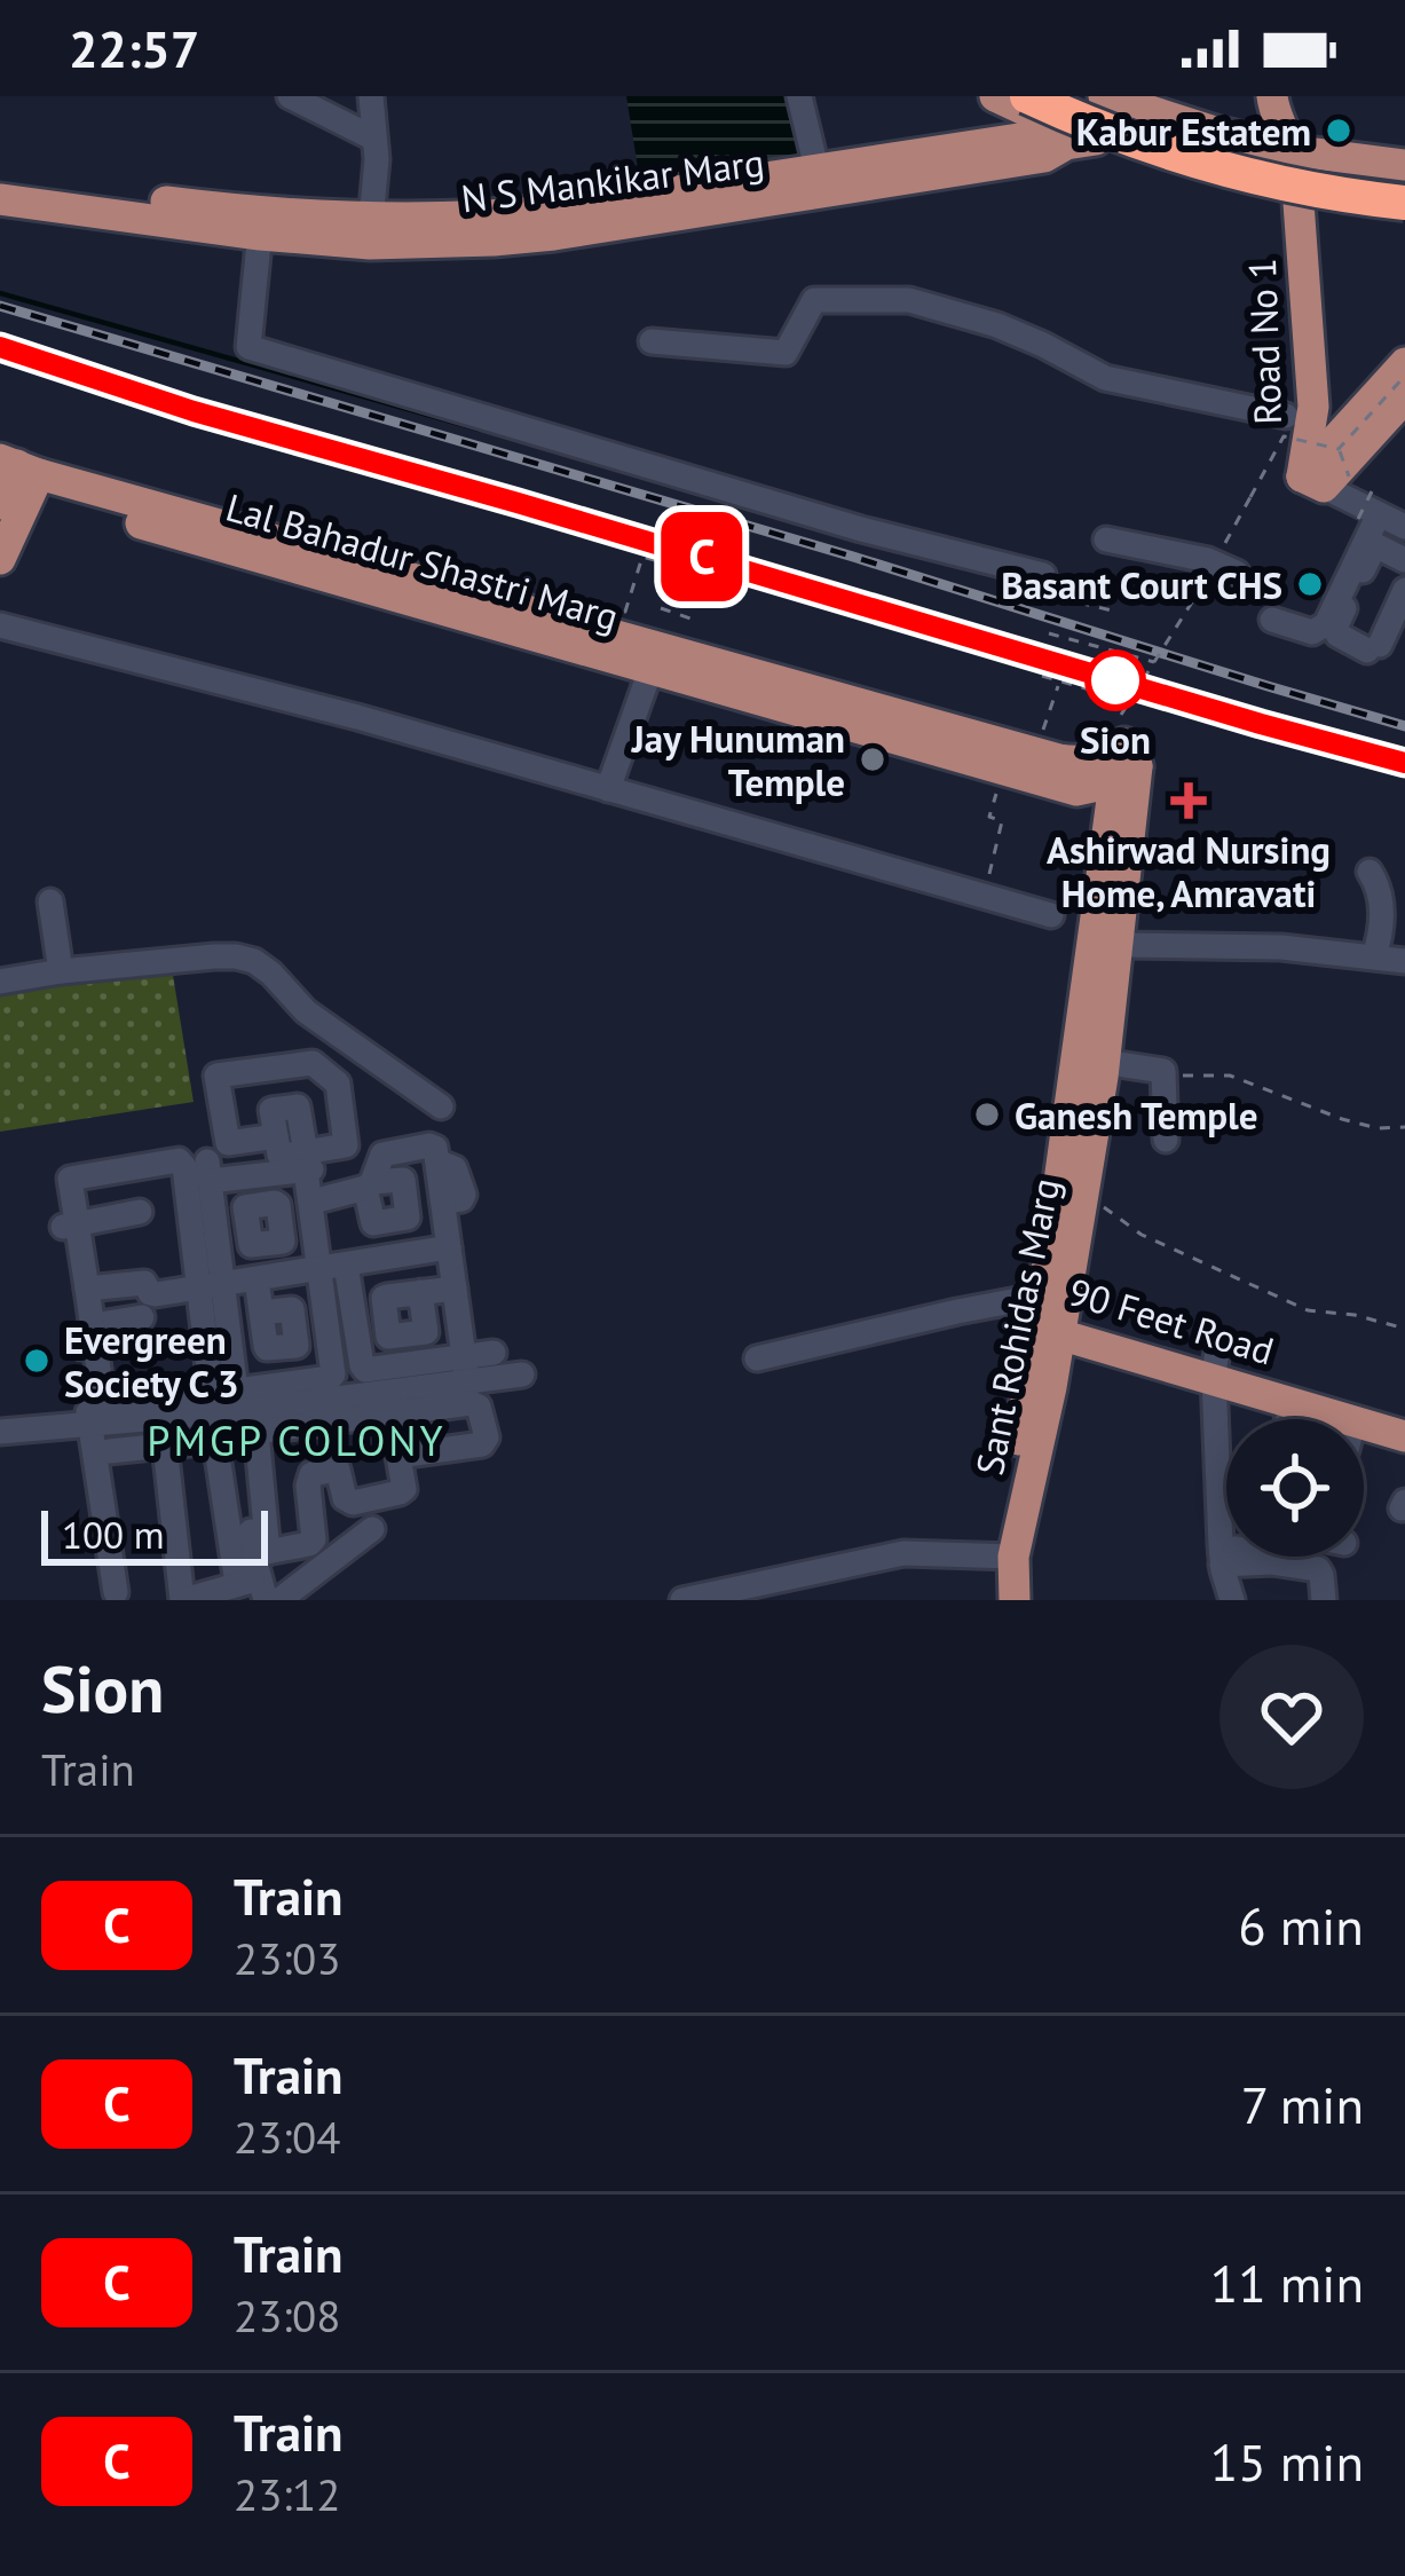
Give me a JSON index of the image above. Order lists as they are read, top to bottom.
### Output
{
  "streets": {
    "main road": [
      "N S Mankikar Marg",
      "Road No 1",
      "Lal Bahadur Shastri Marg",
      "90 Feet Road",
      "Sant Rohidas Marg"
    ]
  },
  "crossings": [
    ["Lal Bahadur Shastri Marg", "Sant Rohidas Marg"],
    ["90 Feet Road", "Sant Rohidas Marg"]
  ],
  "districts": ["PMGP COLONY"],
  "places": {
    "other": [
      "Kabur Estatem",
      "Basant Court CHS",
      "Sion",
      "Jay Hunuman Temple",
      "Ganesh Temple",
      "Evergreen Society C 3"
    ],
    "health": ["Ashirwad Nursing Home, Amravati"]
  },
  "scale_bar": "100 m",
  "page": {
    "status": "22:57",
    "on_map": "C",
    "scale": "100 m",
    "heading": ["Sion", "Train"],
    "list": [
      {
        "mark": "C",
        "name": "Train",
        "note": "23:03",
        "value": "6 min"
      },
      {
        "mark": "C",
        "name": "Train",
        "note": "23:04",
        "value": "7 min"
      },
      {
        "mark": "C",
        "name": "Train",
        "note": "23:08",
        "value": "11 min"
      },
      {
        "mark": "C",
        "name": "Train",
        "note": "23:12",
        "value": "15 min"
      }
    ]
  }
}
